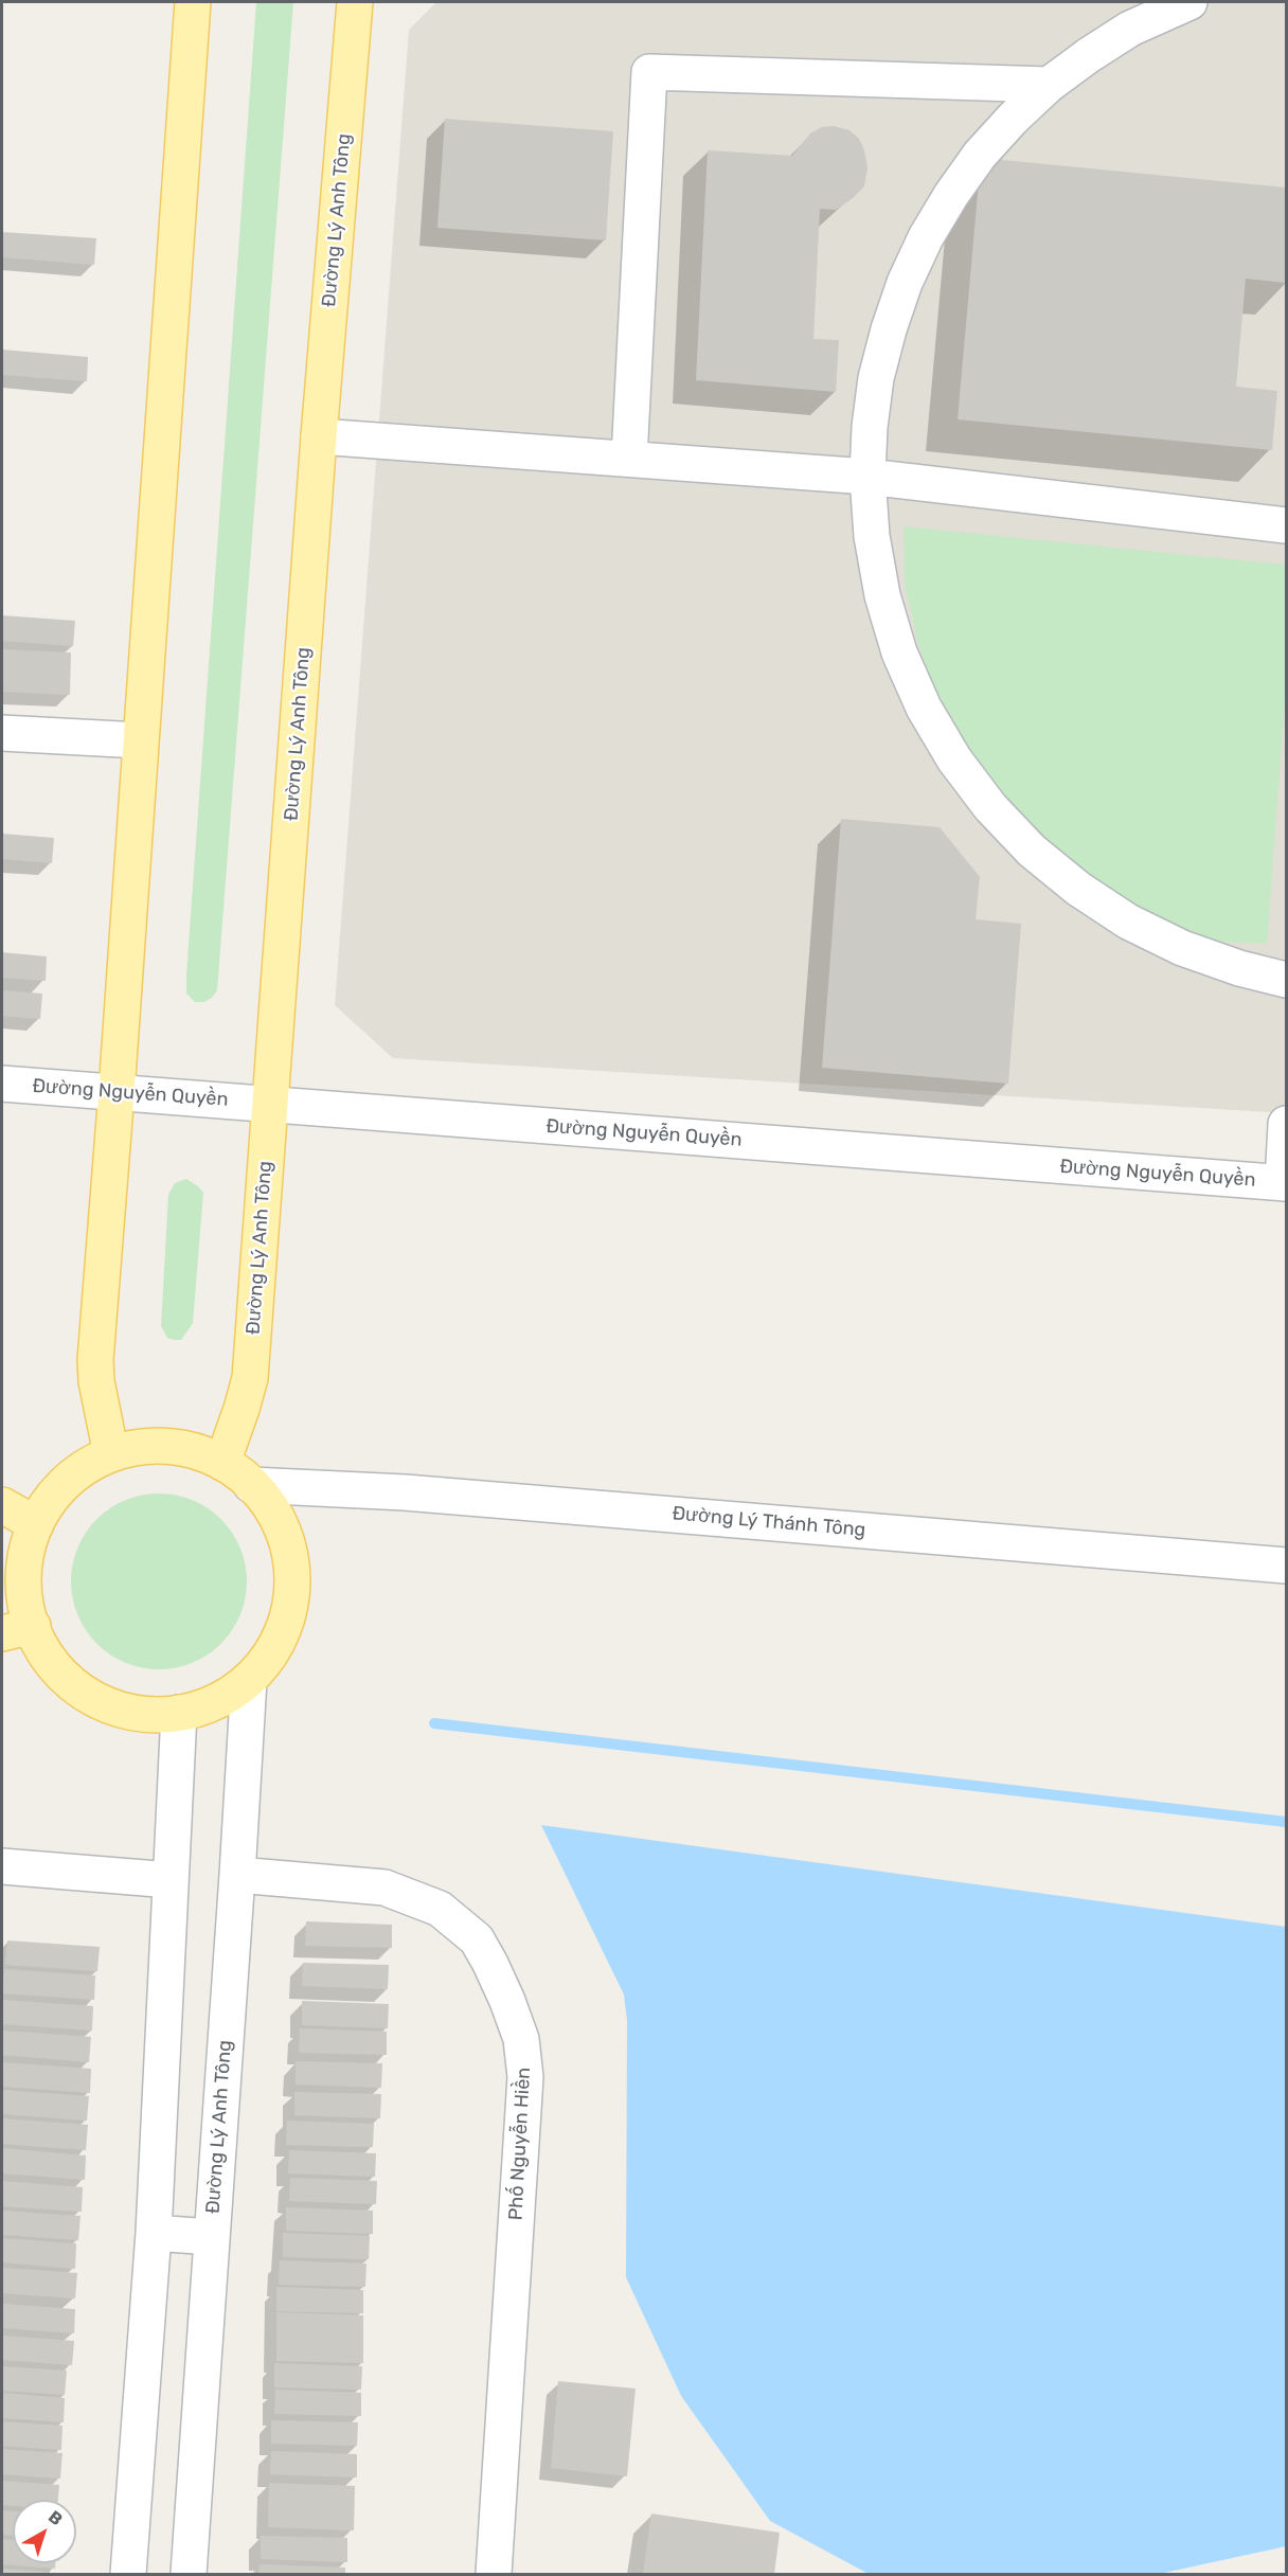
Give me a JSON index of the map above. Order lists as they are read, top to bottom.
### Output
{
  "streets": {
    "main road": ["Đường Lý Anh Tông"],
    "street": ["Đường Nguyễn Quyền", "Đường Lý Thánh Tông", "Phố Nguyễn Hiền"]
  },
  "crossings": [
    ["Đường Lý Anh Tông", "Đường Nguyễn Quyền"],
    ["Đường Lý Anh Tông", "Phố Nguyễn Hiền"]
  ],
  "north": "top right"
}
